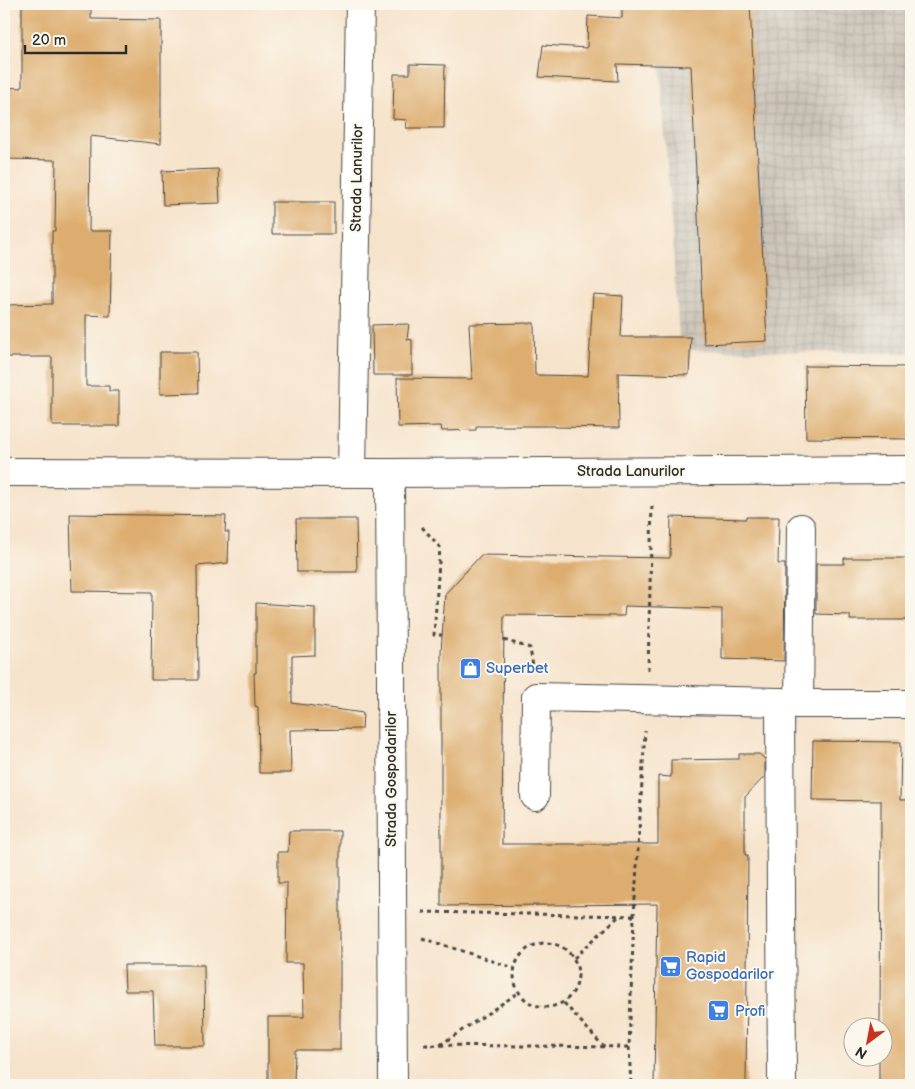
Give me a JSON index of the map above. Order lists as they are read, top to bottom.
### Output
{
  "streets": {
    "street": ["Strada Lanurilor", "Strada Gospodarilor"]
  },
  "crossings": [
    ["Strada Lanurilor", "Strada Gospodarilor"]
  ],
  "places": {
    "shop": ["Superbet"],
    "supermarket": ["Rapid Gospodarilor", "Profi"]
  },
  "scale_bar": "20 m",
  "north": "bottom left"
}
